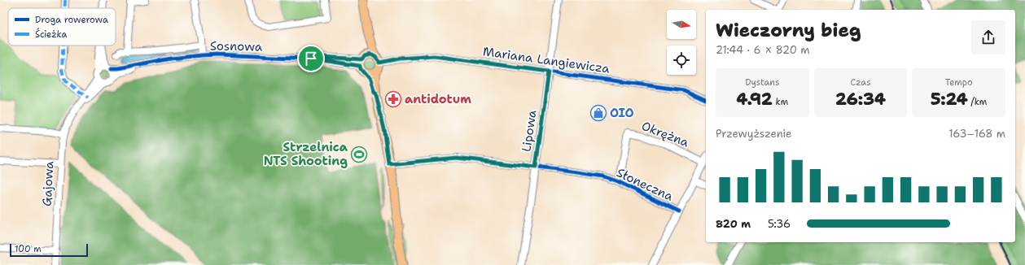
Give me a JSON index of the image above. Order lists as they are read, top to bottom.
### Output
{
  "streets": {
    "street": [
      "Sosnowa",
      "Mariana Langiewicza",
      "Lipowa",
      "Okrężna",
      "Gajowa",
      "Słoneczna"
    ]
  },
  "crossings": [
    ["Sosnowa", "Gajowa"],
    ["Mariana Langiewicza", "Lipowa"],
    ["Lipowa", "Słoneczna"],
    ["Okrężna", "Słoneczna"]
  ],
  "places": {
    "pharmacy": ["antidotum"],
    "shop": ["OIO"],
    "sports": ["Strzelnica NTS Shooting"]
  },
  "legend": ["Droga rowerowa", "Ścieżka"],
  "scale_bar": "100 m",
  "north": "right",
  "page": {
    "heading": ["Wieczorny bieg", "21:44 · 6 × 820 m"],
    "stats": [
      ["Dystans", "4.92 km"],
      ["Czas", "26:34"],
      ["Tempo", "5:24 /km"]
    ],
    "chart": ["Przewyższenie", "163–168 m"],
    "list": [
      {
        "name": "820 m",
        "note": "5:36"
      }
    ],
    "scale": "100 m"
  }
}
